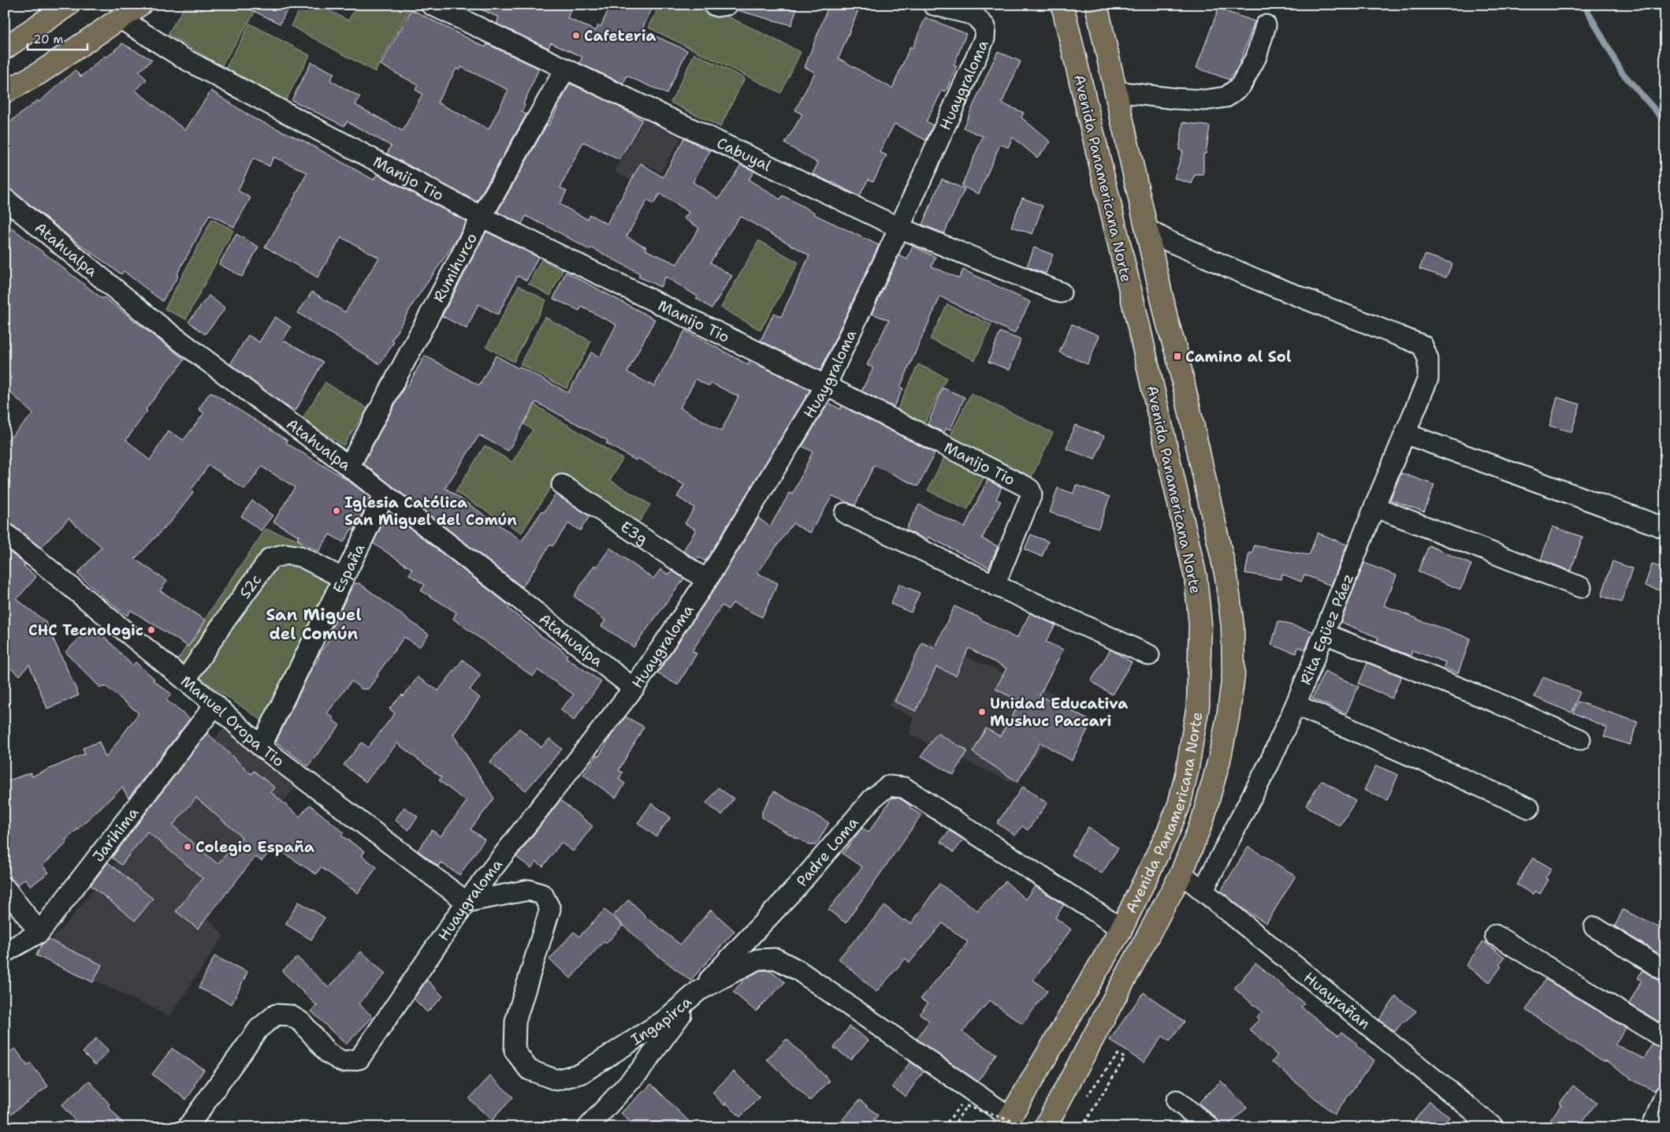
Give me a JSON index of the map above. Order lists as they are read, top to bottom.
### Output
{
  "streets": {
    "highway": ["Avenida Panamericana Norte"],
    "street": [
      "Huaygraloma",
      "Cabuyal",
      "Manijo Tio",
      "Atahualpa",
      "Rumihurco",
      "E3g",
      "España",
      "S2c",
      "Rita Egüez Páez",
      "Manuel Oropa Tio",
      "Jarihima",
      "Padre Loma",
      "Huayrañan",
      "Ingapirca"
    ]
  },
  "crossings": [
    ["Huaygraloma", "Cabuyal"],
    ["Huaygraloma", "Manijo Tio"],
    ["Huaygraloma", "Atahualpa"],
    ["Huaygraloma", "E3g"],
    ["Huaygraloma", "Manuel Oropa Tio"],
    ["Huaygraloma", "Ingapirca"],
    ["Cabuyal", "Rumihurco"],
    ["Manijo Tio", "Rumihurco"],
    ["Avenida Panamericana Norte", "Rita Egüez Páez"],
    ["Avenida Panamericana Norte", "Padre Loma"],
    ["Avenida Panamericana Norte", "Huayrañan"],
    ["Avenida Panamericana Norte", "Ingapirca"],
    ["Atahualpa", "Rumihurco"],
    ["Atahualpa", "España"],
    ["España", "S2c"],
    ["España", "Manuel Oropa Tio"],
    ["S2c", "Manuel Oropa Tio"],
    ["Rita Egüez Páez", "Huayrañan"],
    ["Manuel Oropa Tio", "Jarihima"],
    ["Manuel Oropa Tio", "Ingapirca"],
    ["Padre Loma", "Ingapirca"]
  ],
  "districts": ["San Miguel del Común"],
  "places": {
    "other": [
      "Cafeteria",
      "Iglesia Católica San Miguel del Común",
      "CHC Tecnologic",
      "Unidad Educativa Mushuc Paccari",
      "Colegio España"
    ],
    "transit": ["Camino al Sol"]
  },
  "scale_bar": "20 m"
}
